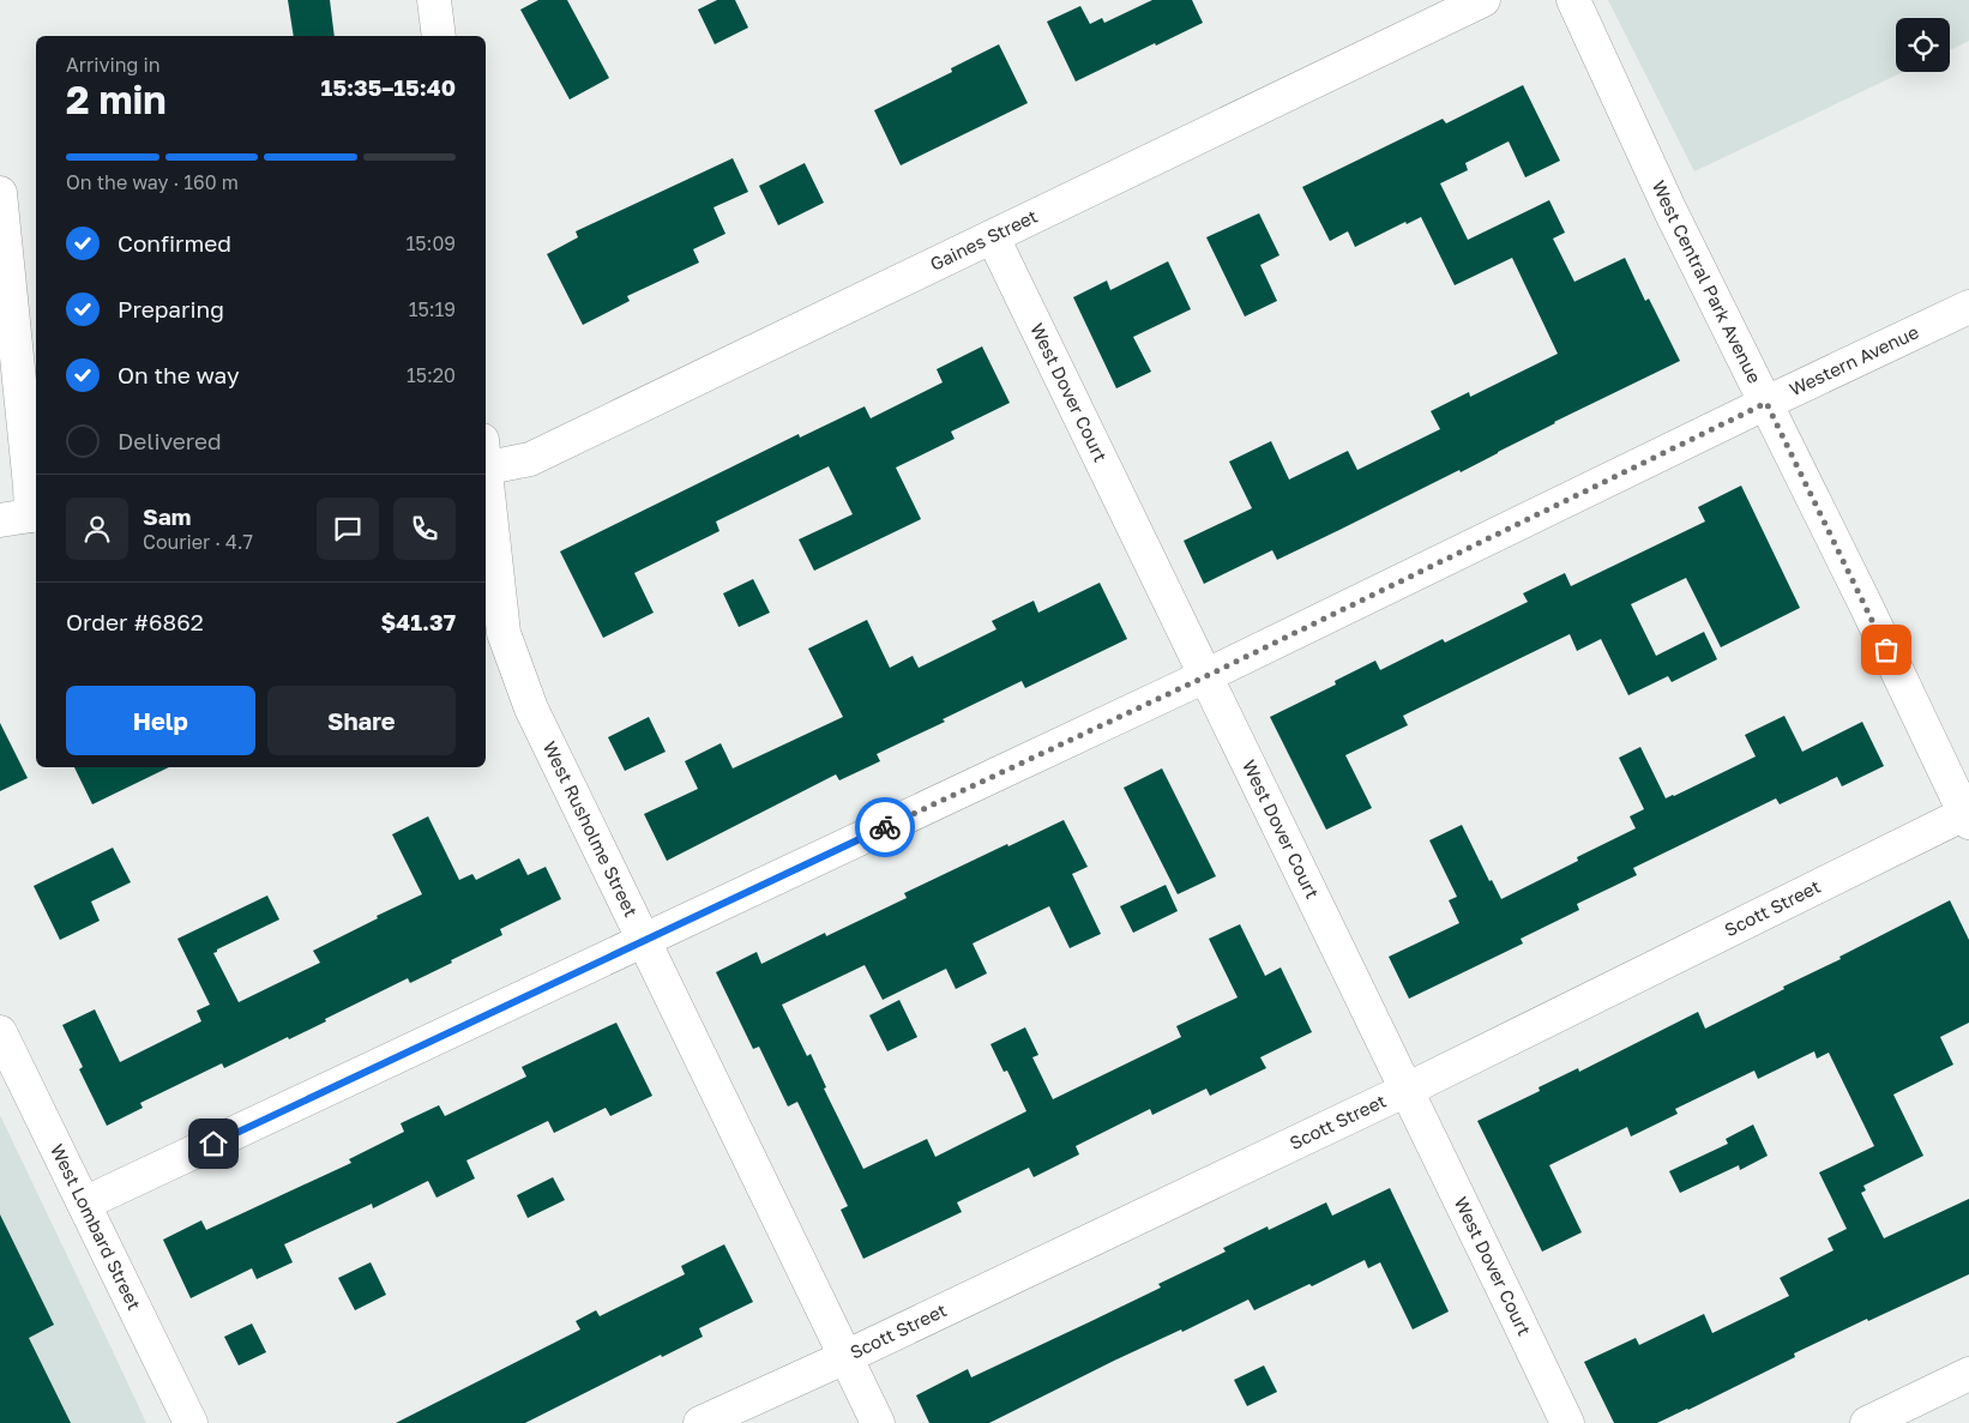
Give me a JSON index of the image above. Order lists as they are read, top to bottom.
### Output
{
  "streets": {
    "street": [
      "Gaines Street",
      "West Central Park Avenue",
      "Western Avenue",
      "West Dover Court",
      "West Rusholme Street",
      "Scott Street",
      "West Lombard Street"
    ]
  },
  "crossings": [
    ["Gaines Street", "West Dover Court"],
    ["West Central Park Avenue", "Western Avenue"],
    ["West Central Park Avenue", "Scott Street"],
    ["Western Avenue", "West Dover Court"],
    ["Western Avenue", "West Rusholme Street"],
    ["Western Avenue", "West Lombard Street"],
    ["West Dover Court", "Scott Street"],
    ["West Rusholme Street", "Scott Street"]
  ],
  "page": {
    "heading": ["2 min", "Arriving in", "15:35–15:40"],
    "panel": [
      "Sam",
      "Courier · 4.7",
      "Order #6862",
      "$41.37"
    ],
    "bar": "On the way · 160 m",
    "list": [
      ["Confirmed", "15:09"],
      ["Preparing", "15:19"],
      ["On the way", "15:20"],
      "Delivered"
    ],
    "buttons": ["Help", "Share"]
  }
}
